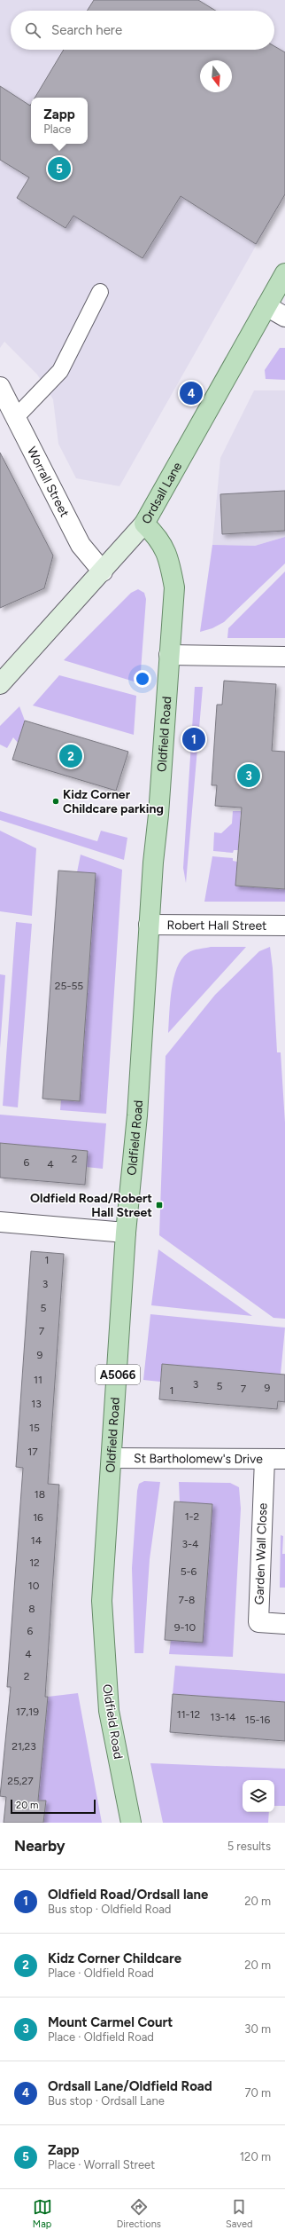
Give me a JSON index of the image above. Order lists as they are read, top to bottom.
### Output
{
  "streets": {
    "main road": ["Ordsall Lane", "Oldfield Road", "A5066"],
    "street": [
      "Worrall Street",
      "Robert Hall Street",
      "St Bartholomew's Drive",
      "Garden Wall Close"
    ]
  },
  "crossings": [
    ["Worrall Street", "Ordsall Lane"],
    ["Ordsall Lane", "Oldfield Road"],
    ["Oldfield Road", "Robert Hall Street"],
    ["Oldfield Road", "St Bartholomew's Drive"],
    ["St Bartholomew's Drive", "Garden Wall Close"]
  ],
  "places": {
    "other": ["Kidz Corner Childcare parking"],
    "transit": ["Oldfield Road/Robert Hall Street"]
  },
  "house_numbers": [
    "25-55",
    "2",
    "6",
    "4",
    "1",
    "3",
    "5",
    "7",
    "9",
    "11",
    "3",
    "5",
    "9",
    "7",
    "1",
    "13",
    "15",
    "17",
    "18",
    "1-2",
    "16",
    "14",
    "3-4",
    "12",
    "5-6",
    "10",
    "7-8",
    "8",
    "9-10",
    "6",
    "4",
    "2",
    "17,19",
    "11-12",
    "13-14",
    "15-16",
    "21,23",
    "25,27"
  ],
  "scale_bar": "20 m",
  "north": "bottom",
  "page": {
    "search": "Search here",
    "popup": ["Zapp", "Place"],
    "pins": [
      "5",
      "4",
      "1",
      "2",
      "3"
    ],
    "scale": "20 m",
    "heading": ["Nearby", "5 results"],
    "list": [
      {
        "mark": "1",
        "name": "Oldfield Road/Ordsall lane",
        "note": "Bus stop · Oldfield Road",
        "value": "20 m"
      },
      {
        "mark": "2",
        "name": "Kidz Corner Childcare",
        "note": "Place · Oldfield Road",
        "value": "20 m"
      },
      {
        "mark": "3",
        "name": "Mount Carmel Court",
        "note": "Place · Oldfield Road",
        "value": "30 m"
      },
      {
        "mark": "4",
        "name": "Ordsall Lane/Oldfield Road",
        "note": "Bus stop · Ordsall Lane",
        "value": "70 m"
      },
      {
        "mark": "5",
        "name": "Zapp",
        "note": "Place · Worrall Street",
        "value": "120 m"
      }
    ],
    "nav": ["Map", "Directions", "Saved"]
  }
}
